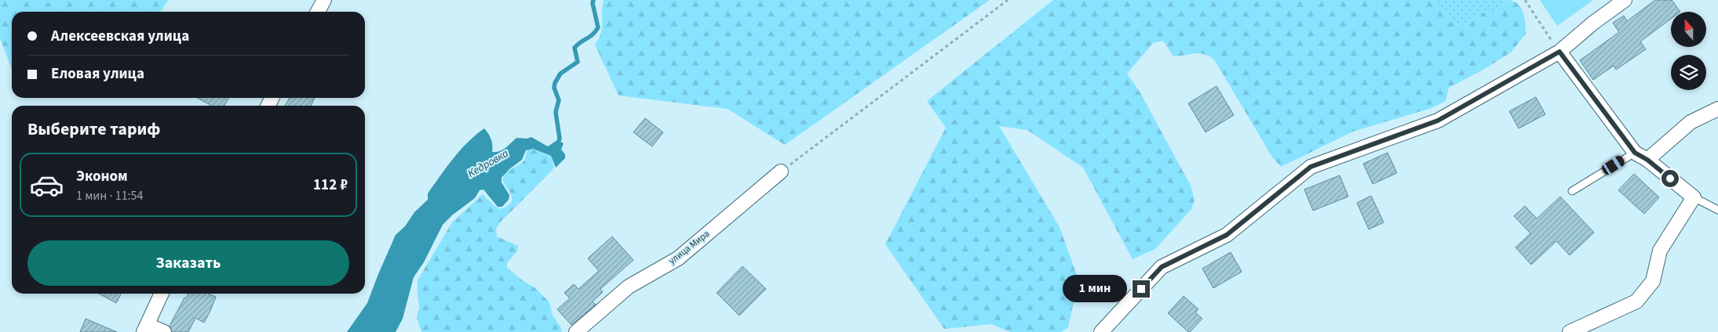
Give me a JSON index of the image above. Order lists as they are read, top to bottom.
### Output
{
  "streets": {
    "street": ["улица Мира"]
  },
  "water": ["Кедровка"],
  "north": "top",
  "page": {
    "banner": ["Алексеевская улица", "Еловая улица"],
    "heading": "Выберите тариф",
    "list": [
      {
        "name": "Эконом",
        "note": "1 мин · 11:54",
        "value": "112 ₽"
      }
    ],
    "buttons": "Заказать",
    "bubble": "1 мин"
  }
}
